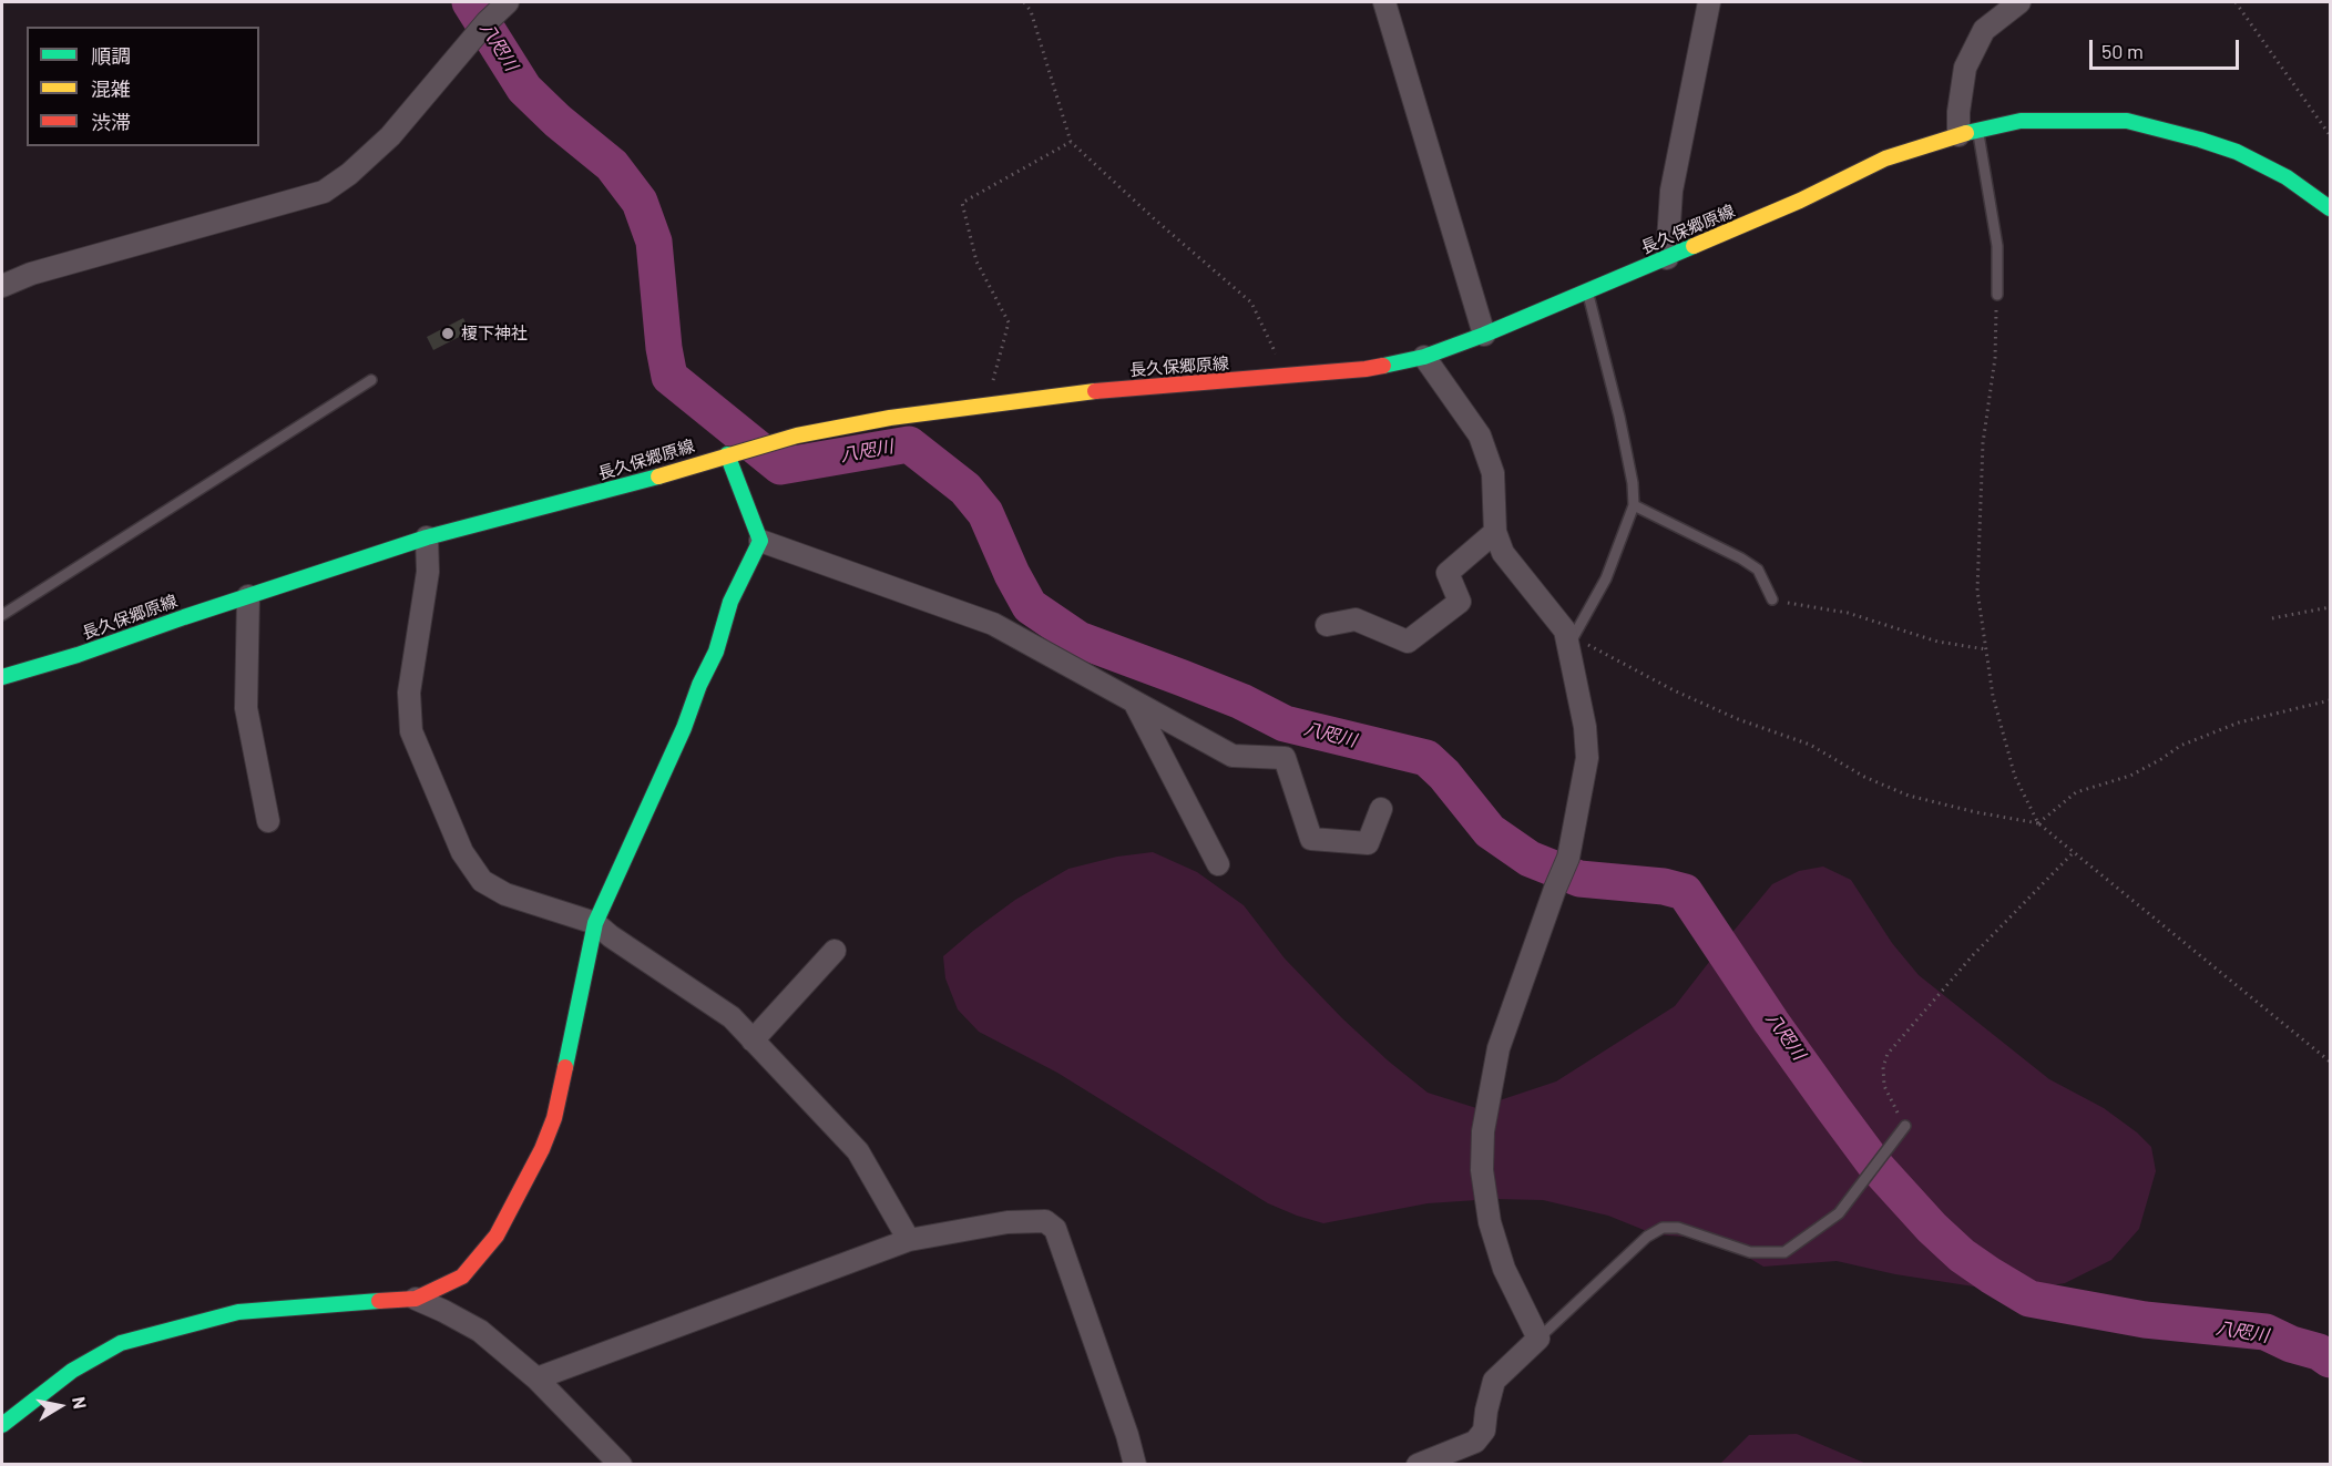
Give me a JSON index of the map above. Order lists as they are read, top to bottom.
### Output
{
  "streets": {
    "main road": ["長久保郷原線"]
  },
  "water": ["八咫川"],
  "places": ["榎下神社"],
  "legend": ["順調", "混雑", "渋滞"],
  "scale_bar": "50 m",
  "north": "right"
}
